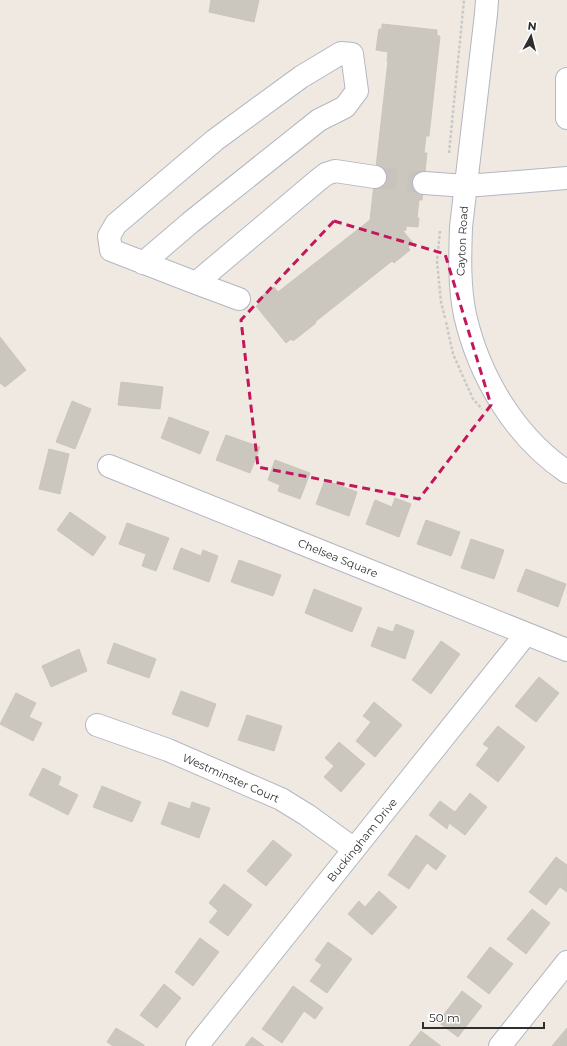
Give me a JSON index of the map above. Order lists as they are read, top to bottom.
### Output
{
  "streets": {
    "street": [
      "Cayton Road",
      "Chelsea Square",
      "Westminster Court",
      "Buckingham Drive"
    ]
  },
  "crossings": [
    ["Chelsea Square", "Buckingham Drive"],
    ["Westminster Court", "Buckingham Drive"]
  ],
  "scale_bar": "50 m",
  "north": "top"
}
